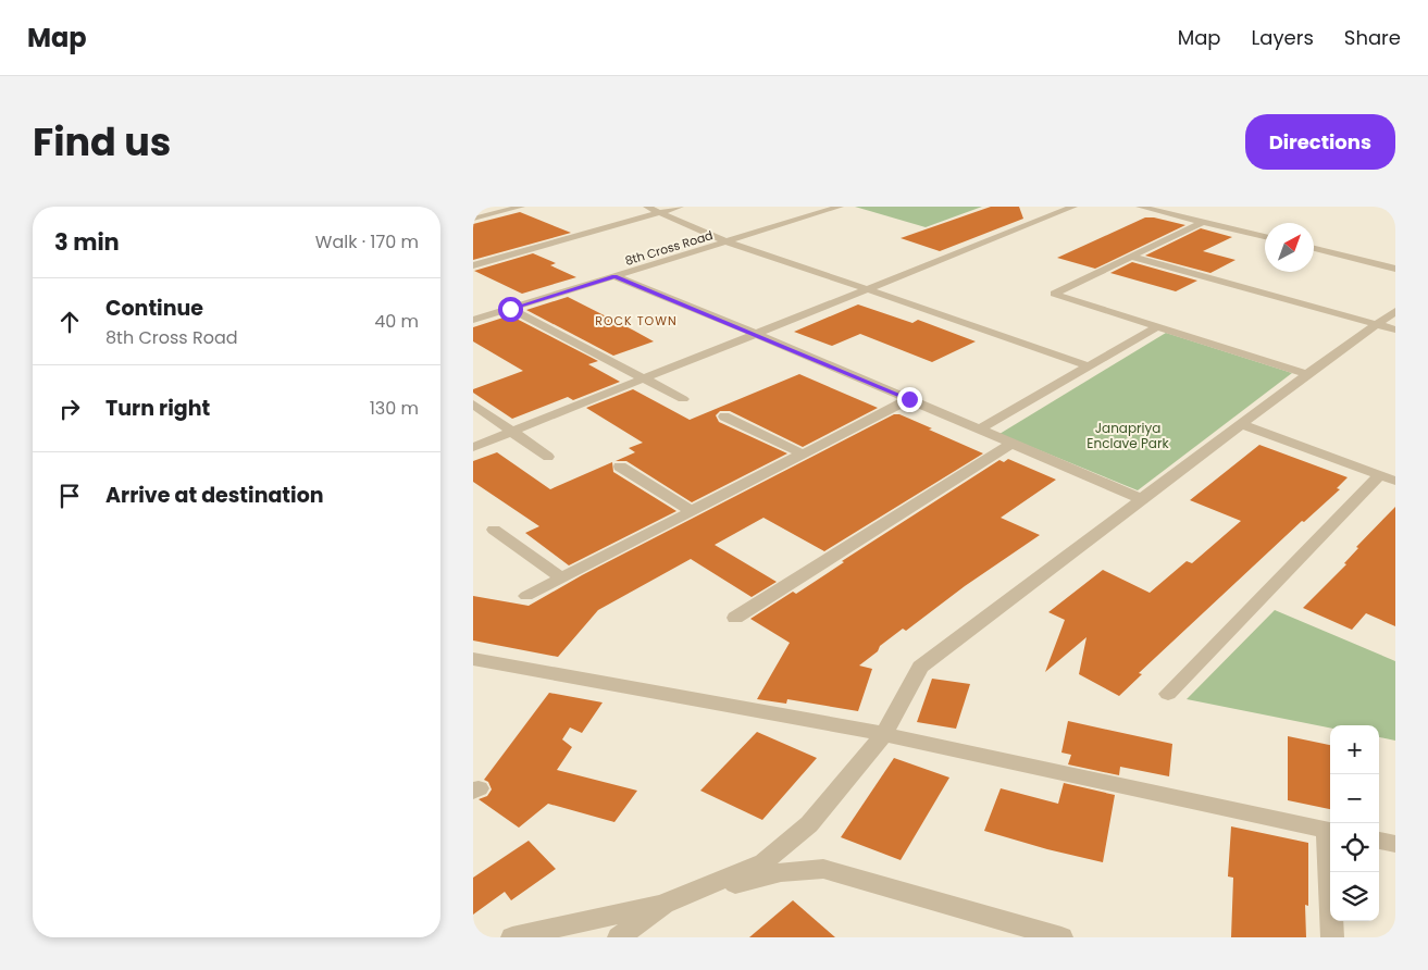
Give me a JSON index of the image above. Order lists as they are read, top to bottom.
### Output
{
  "streets": {
    "street": ["8th Cross Road"]
  },
  "districts": ["ROCK TOWN"],
  "parks": ["Janapriya Enclave Park"],
  "north": "top right",
  "page": {
    "header": "Map",
    "nav": ["Map", "Layers", "Share"],
    "title": "Find us",
    "buttons": "Directions",
    "heading": ["3 min", "Walk · 170 m"],
    "list": [
      ["Continue", "8th Cross Road", "40 m"],
      ["Turn right", "130 m"],
      "Arrive at destination"
    ],
    "map_buttons": ["+", "−"]
  }
}
